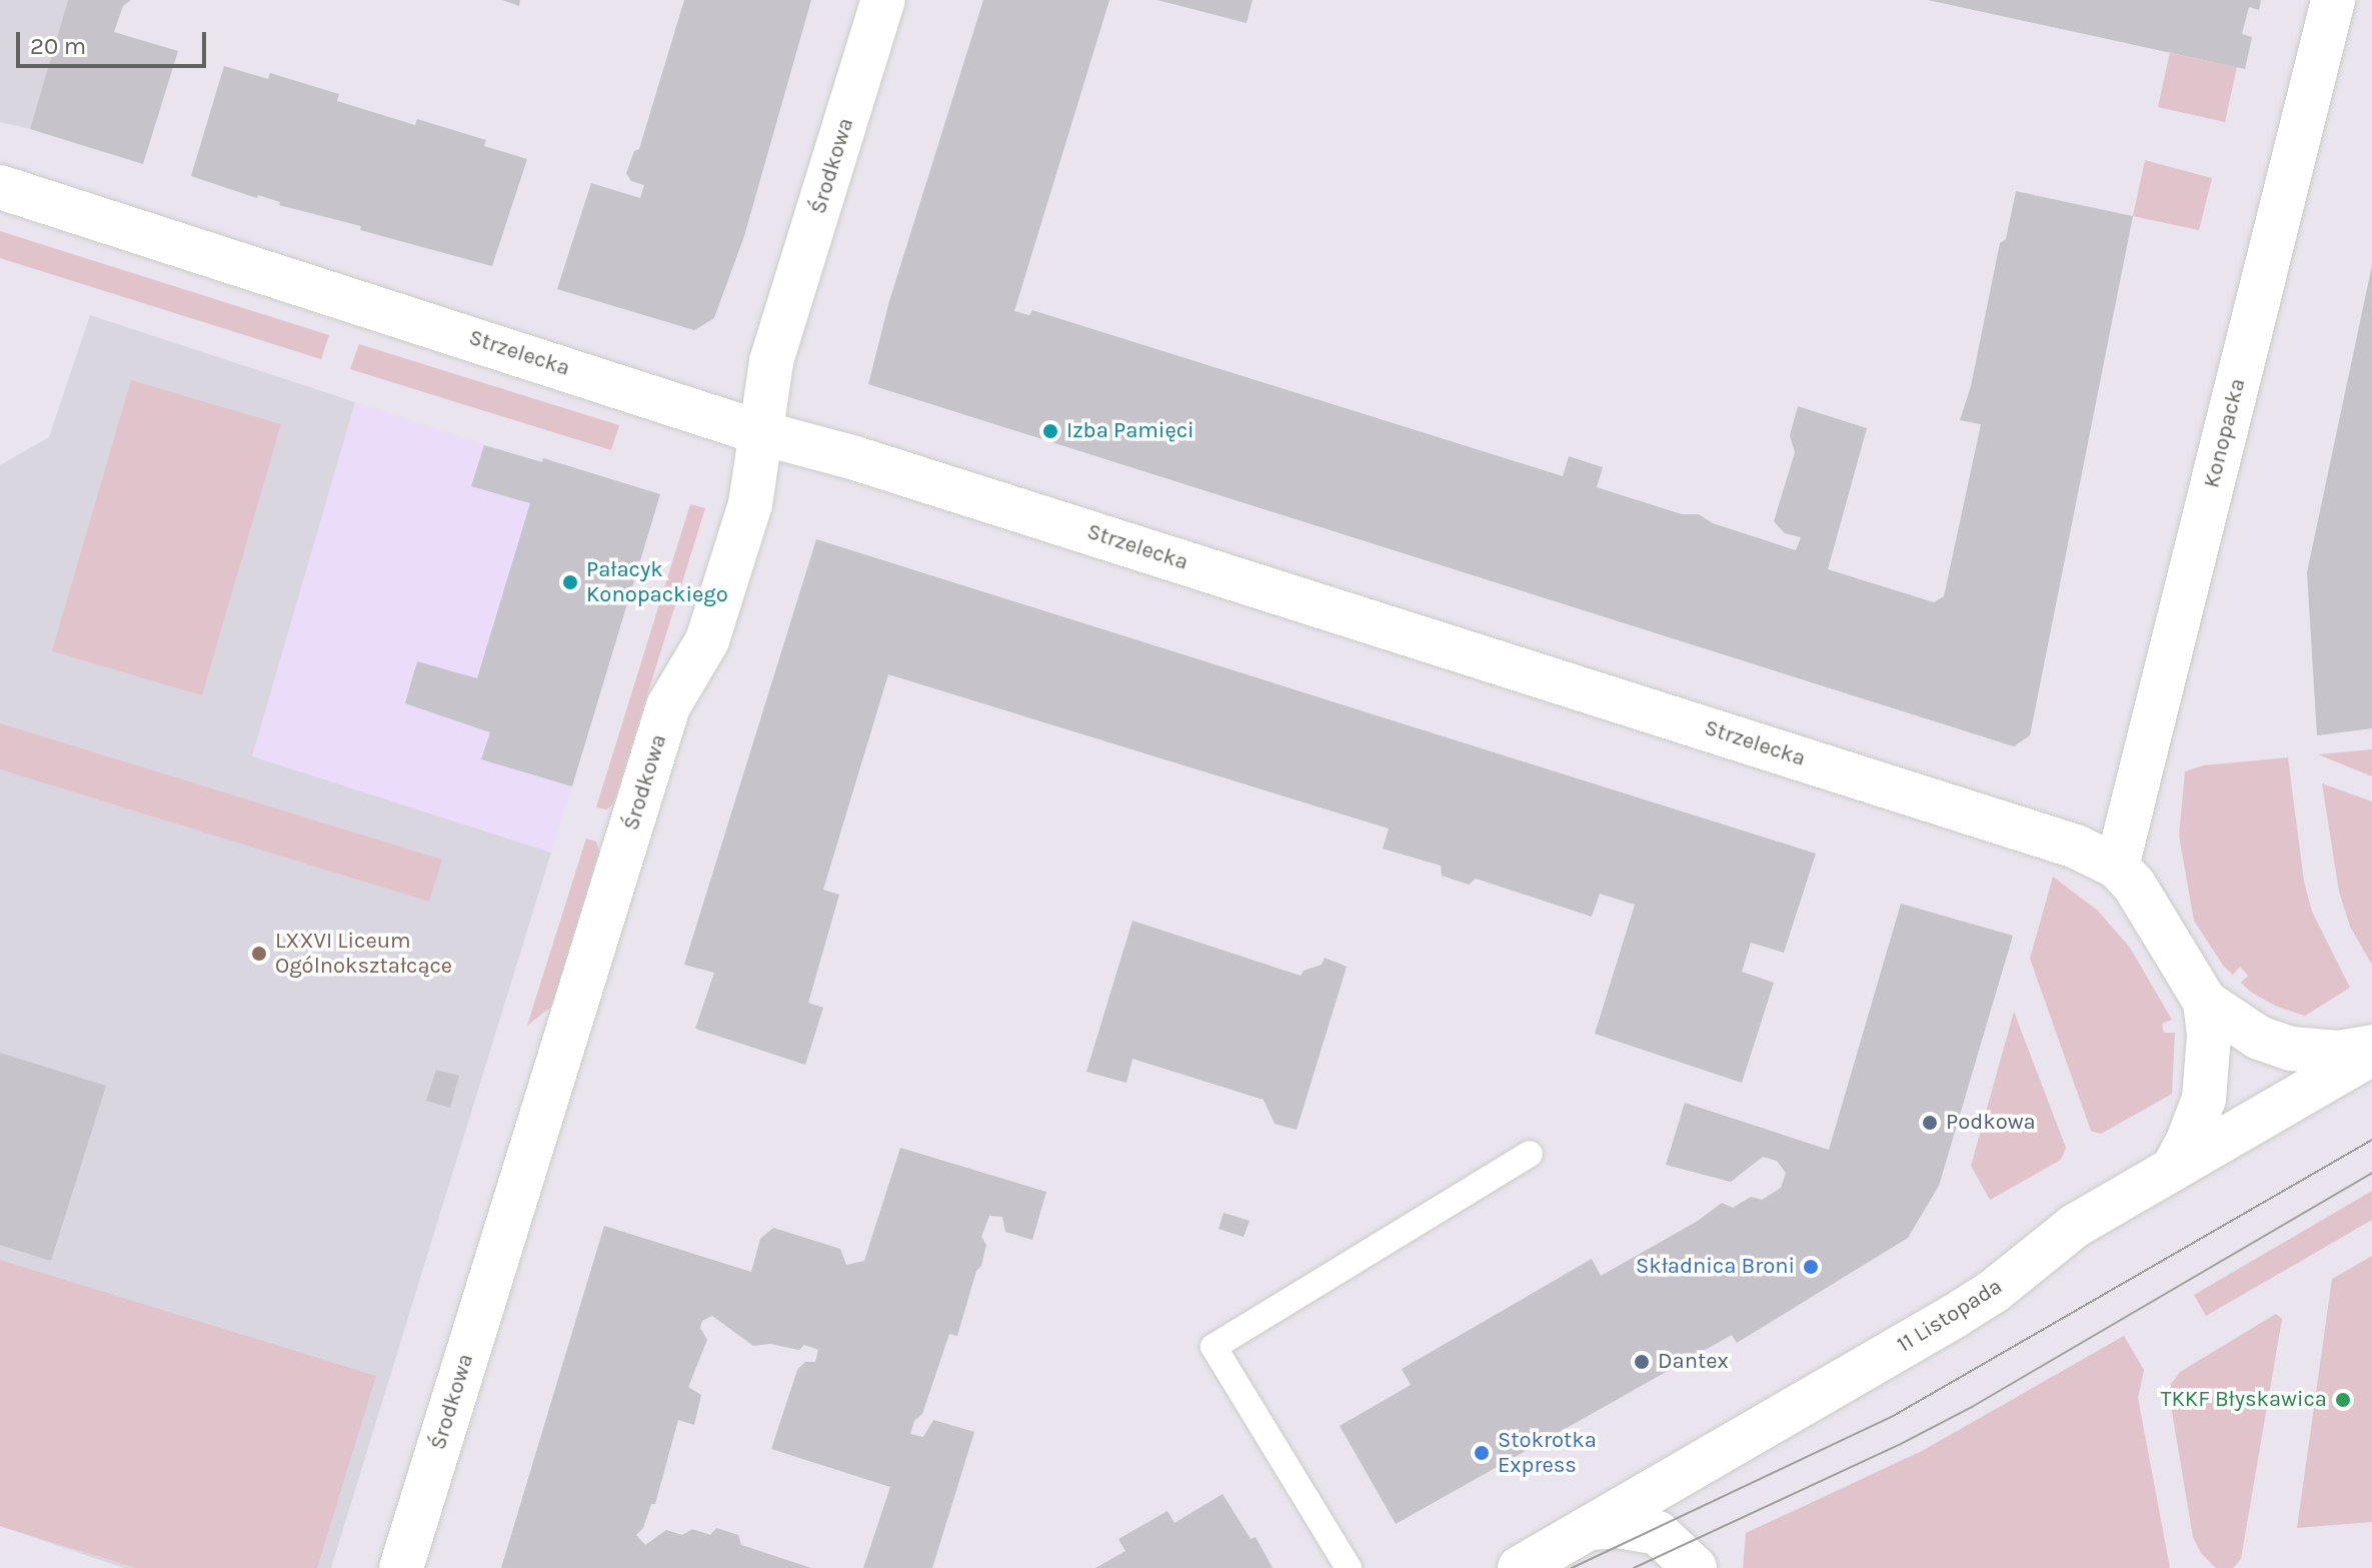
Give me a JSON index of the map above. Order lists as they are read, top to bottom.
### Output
{
  "streets": {
    "street": [
      "Środkowa",
      "Strzelecka",
      "Konopacka",
      "11 Listopada"
    ]
  },
  "crossings": [
    ["Środkowa", "Strzelecka"],
    ["Strzelecka", "Konopacka"],
    ["Strzelecka", "11 Listopada"]
  ],
  "places": [
    "Izba Pamięci",
    "Pałacyk Konopackiego",
    "LXXVI Liceum Ogólnokształcące",
    "Podkowa",
    "Składnica Broni",
    "Dantex",
    "TKKF Błyskawica",
    "Stokrotka Express"
  ],
  "scale_bar": "20 m"
}
